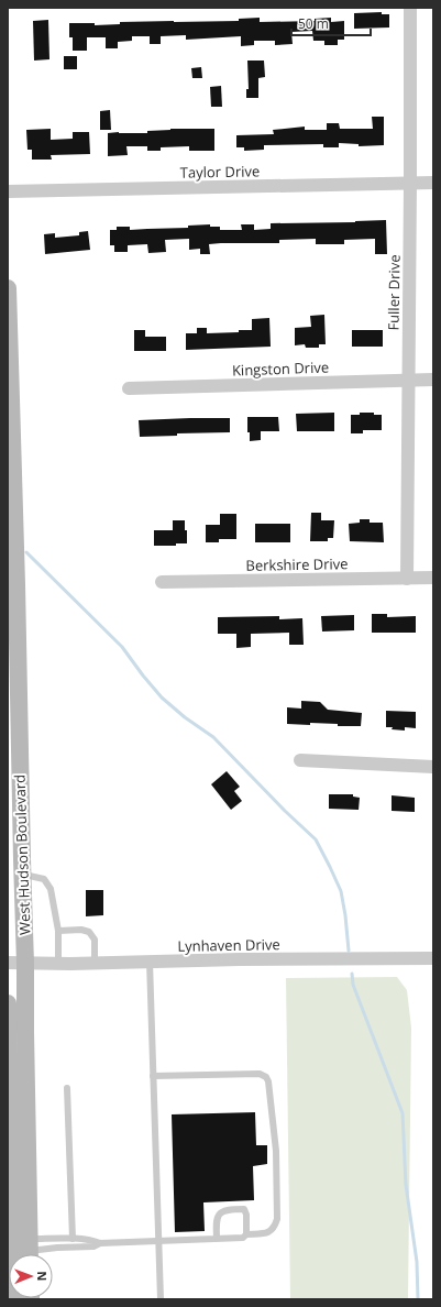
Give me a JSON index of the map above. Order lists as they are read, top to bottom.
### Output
{
  "streets": {
    "main road": ["West Hudson Boulevard"],
    "street": [
      "Taylor Drive",
      "Fuller Drive",
      "Kingston Drive",
      "Berkshire Drive",
      "Lynhaven Drive"
    ]
  },
  "crossings": [
    ["Taylor Drive", "Fuller Drive"],
    ["Fuller Drive", "Kingston Drive"],
    ["Fuller Drive", "Berkshire Drive"],
    ["West Hudson Boulevard", "Lynhaven Drive"]
  ],
  "scale_bar": "50 m",
  "north": "right"
}
